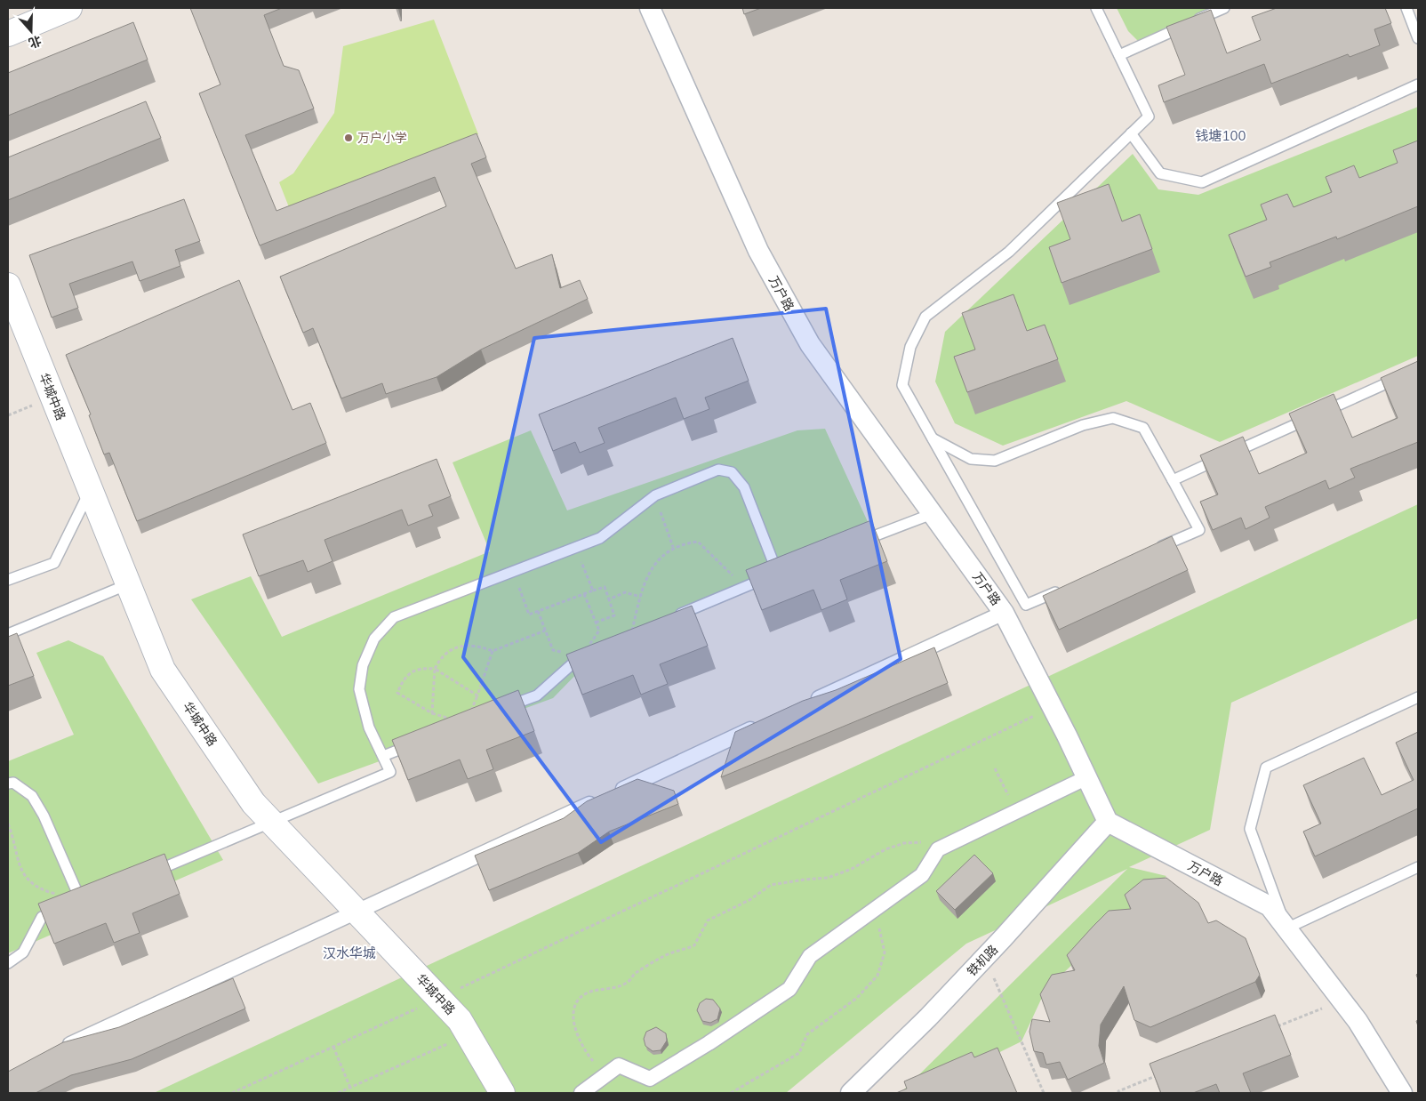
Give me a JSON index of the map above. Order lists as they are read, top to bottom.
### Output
{
  "streets": {
    "street": ["万户路", "华城中路", "铁机路"]
  },
  "crossings": [
    ["万户路", "铁机路"]
  ],
  "districts": ["钱塘100", "汉水华城"],
  "places": ["万户小学"],
  "north": "bottom"
}
